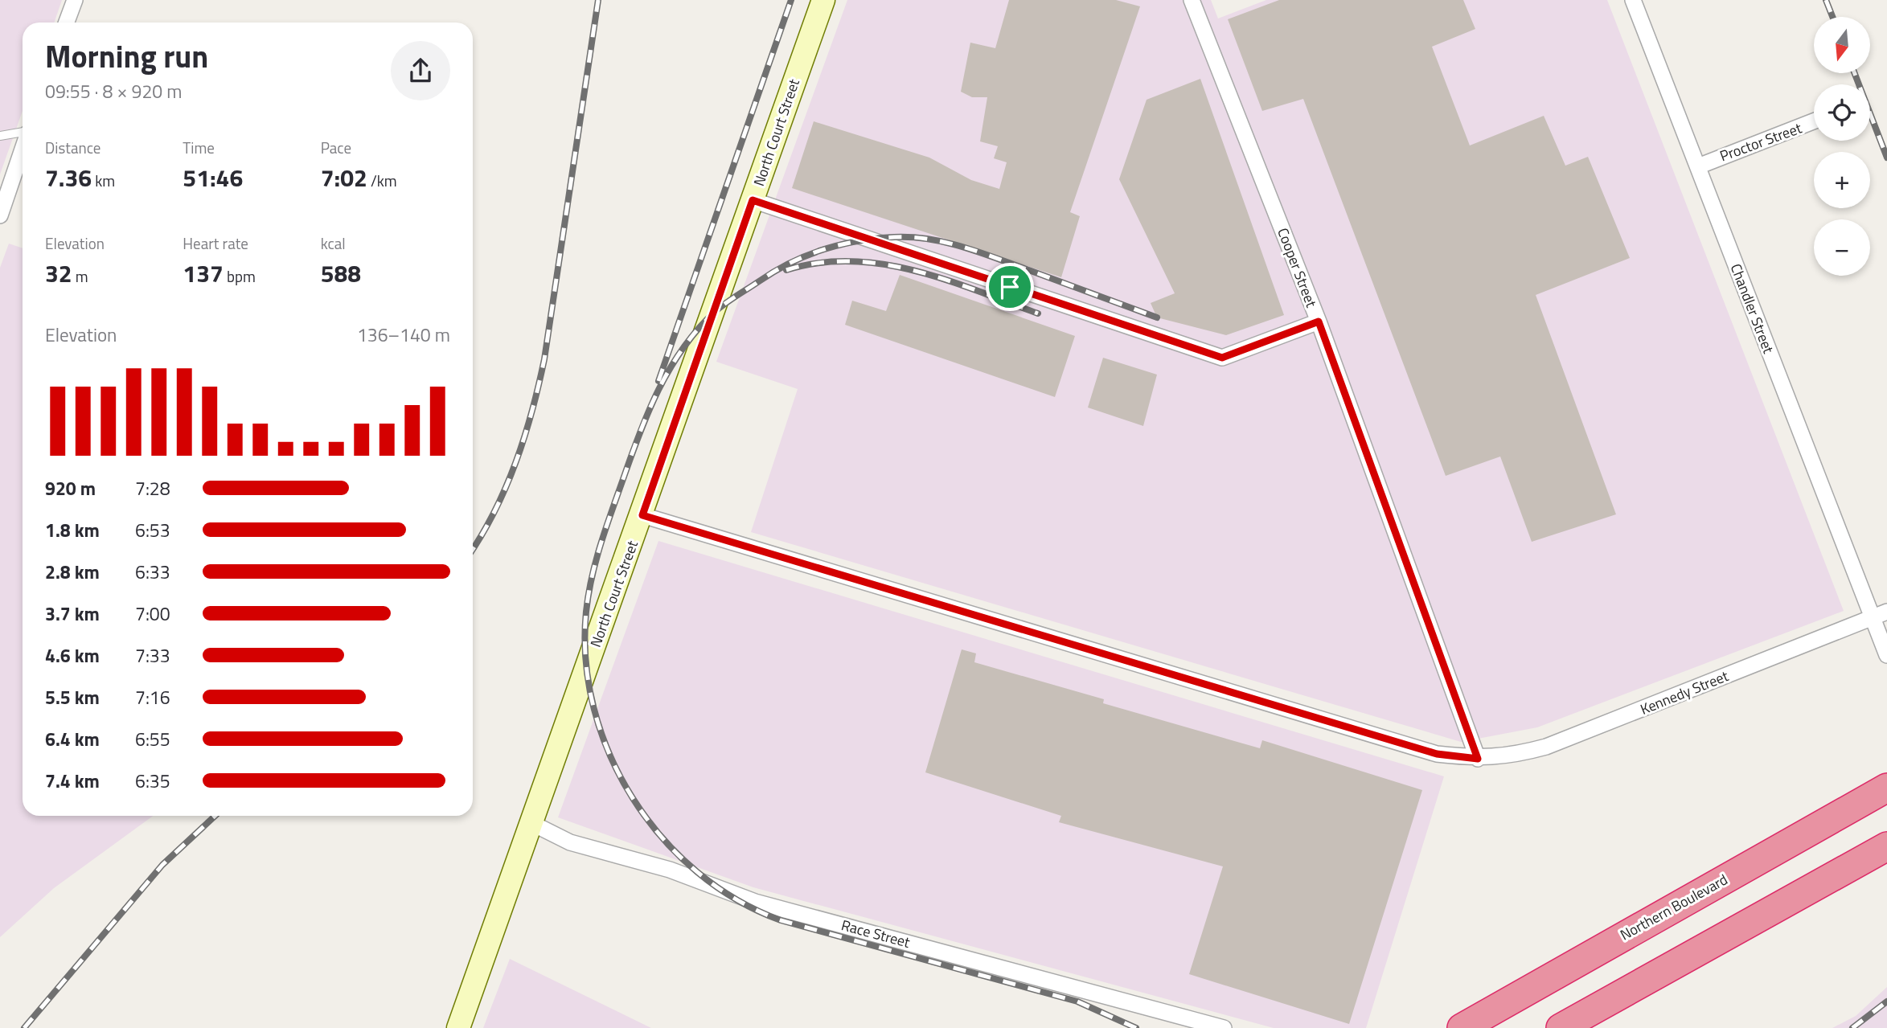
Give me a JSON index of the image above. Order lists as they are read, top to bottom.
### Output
{
  "streets": {
    "highway": ["Northern Boulevard"],
    "main road": ["North Court Street"],
    "street": [
      "Proctor Street",
      "Cooper Street",
      "Chandler Street",
      "Kennedy Street",
      "Race Street"
    ]
  },
  "crossings": [
    ["North Court Street", "Kennedy Street"],
    ["North Court Street", "Race Street"],
    ["Proctor Street", "Chandler Street"],
    ["Cooper Street", "Kennedy Street"],
    ["Chandler Street", "Kennedy Street"]
  ],
  "north": "bottom",
  "page": {
    "map_buttons": ["+", "−"],
    "heading": ["Morning run", "09:55 · 8 × 920 m"],
    "stats": [
      ["Distance", "7.36 km"],
      ["Time", "51:46"],
      ["Pace", "7:02 /km"],
      ["Elevation", "32 m"],
      ["Heart rate", "137 bpm"],
      ["kcal", "588"]
    ],
    "chart": ["Elevation", "136–140 m"],
    "list": [
      {
        "name": "920 m",
        "note": "7:28"
      },
      {
        "name": "1.8 km",
        "note": "6:53"
      },
      {
        "name": "2.8 km",
        "note": "6:33"
      },
      {
        "name": "3.7 km",
        "note": "7:00"
      },
      {
        "name": "4.6 km",
        "note": "7:33"
      },
      {
        "name": "5.5 km",
        "note": "7:16"
      },
      {
        "name": "6.4 km",
        "note": "6:55"
      },
      {
        "name": "7.4 km",
        "note": "6:35"
      }
    ]
  }
}
